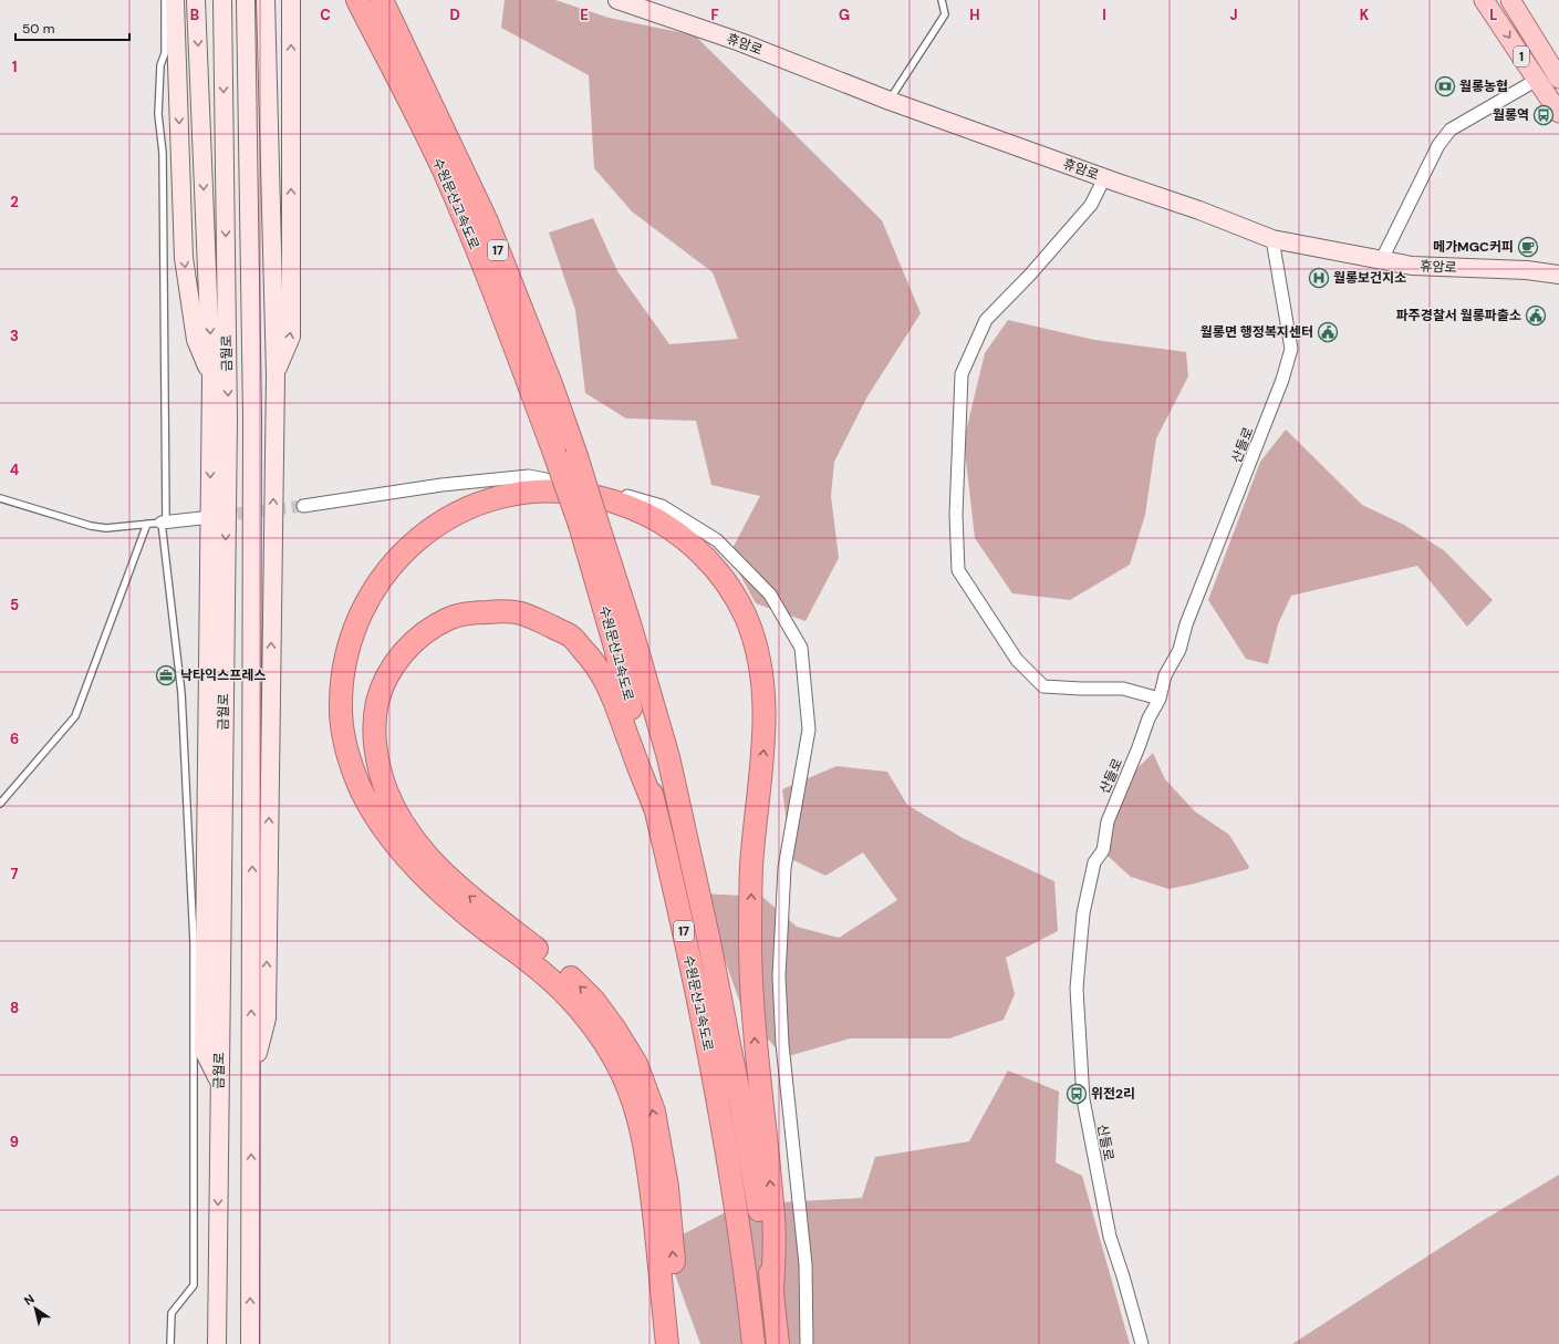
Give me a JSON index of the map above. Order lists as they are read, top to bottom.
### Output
{
  "streets": {
    "highway": ["수원문산고속도로", "17"],
    "main road": ["휴암로", "1", "금월로"],
    "street": ["산들로"]
  },
  "crossings": [
    ["휴암로", "산들로"]
  ],
  "places": {
    "bank": ["월롱농협"],
    "bus stop": ["월롱역", "위전2리"],
    "cafe": ["메가MGC커피"],
    "hospital": ["월롱보건지소"],
    "public building": ["파주경찰서 월롱파출소", "월롱면 행정복지센터"],
    "office": ["낙타익스프레스"]
  },
  "scale_bar": "50 m",
  "north": "top left",
  "grid": {
    "columns": [
      "B",
      "C",
      "D",
      "E",
      "F",
      "G",
      "H",
      "I",
      "J",
      "K",
      "L"
    ],
    "rows": [
      "1",
      "2",
      "3",
      "4",
      "5",
      "6",
      "7",
      "8",
      "9"
    ]
  }
}
